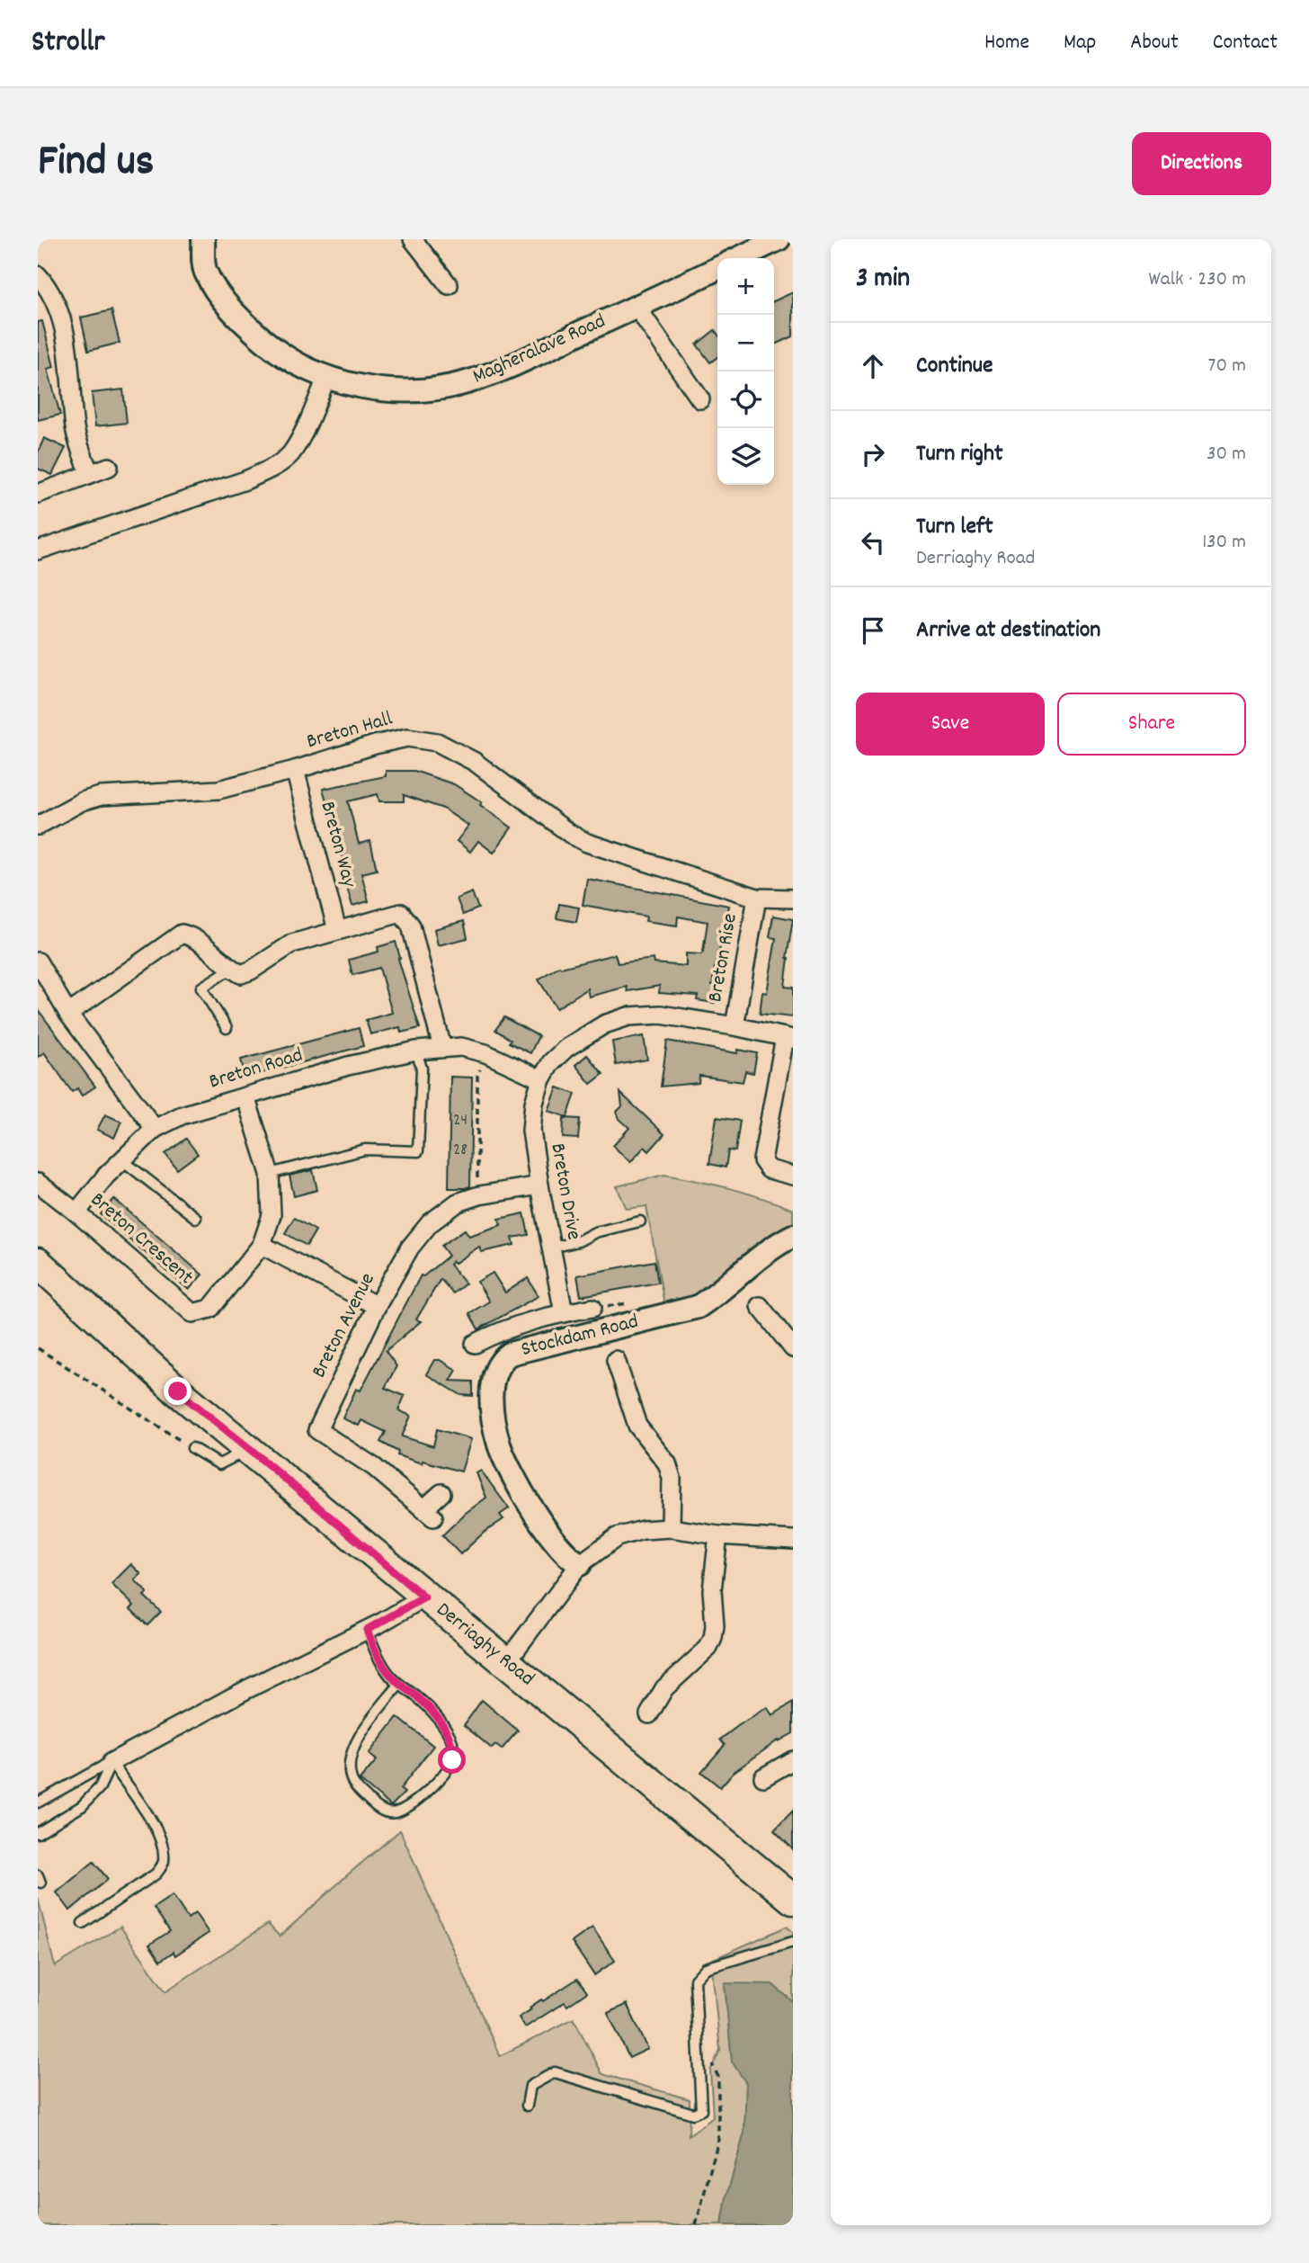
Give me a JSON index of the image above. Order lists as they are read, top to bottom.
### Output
{
  "streets": {
    "main road": ["Derriaghy Road"],
    "street": [
      "Magheralave Road",
      "Breton Hall",
      "Breton Way",
      "Breton Rise",
      "Breton Road",
      "Breton Drive",
      "Breton Crescent",
      "Breton Avenue",
      "Stockdam Road"
    ]
  },
  "crossings": [
    ["Breton Hall", "Breton Way"],
    ["Breton Hall", "Breton Rise"],
    ["Breton Road", "Breton Drive"],
    ["Breton Road", "Breton Crescent"],
    ["Breton Drive", "Breton Avenue"]
  ],
  "house_numbers": ["24", "28"],
  "page": {
    "header": "Strollr",
    "nav": [
      "Home",
      "Map",
      "About",
      "Contact"
    ],
    "title": "Find us",
    "buttons": [
      "Directions",
      ["Save", "Share"]
    ],
    "heading": ["3 min", "Walk · 230 m"],
    "map_buttons": ["+", "−"],
    "list": [
      ["Continue", "70 m"],
      ["Turn right", "30 m"],
      ["Turn left", "Derriaghy Road", "130 m"],
      "Arrive at destination"
    ]
  }
}
